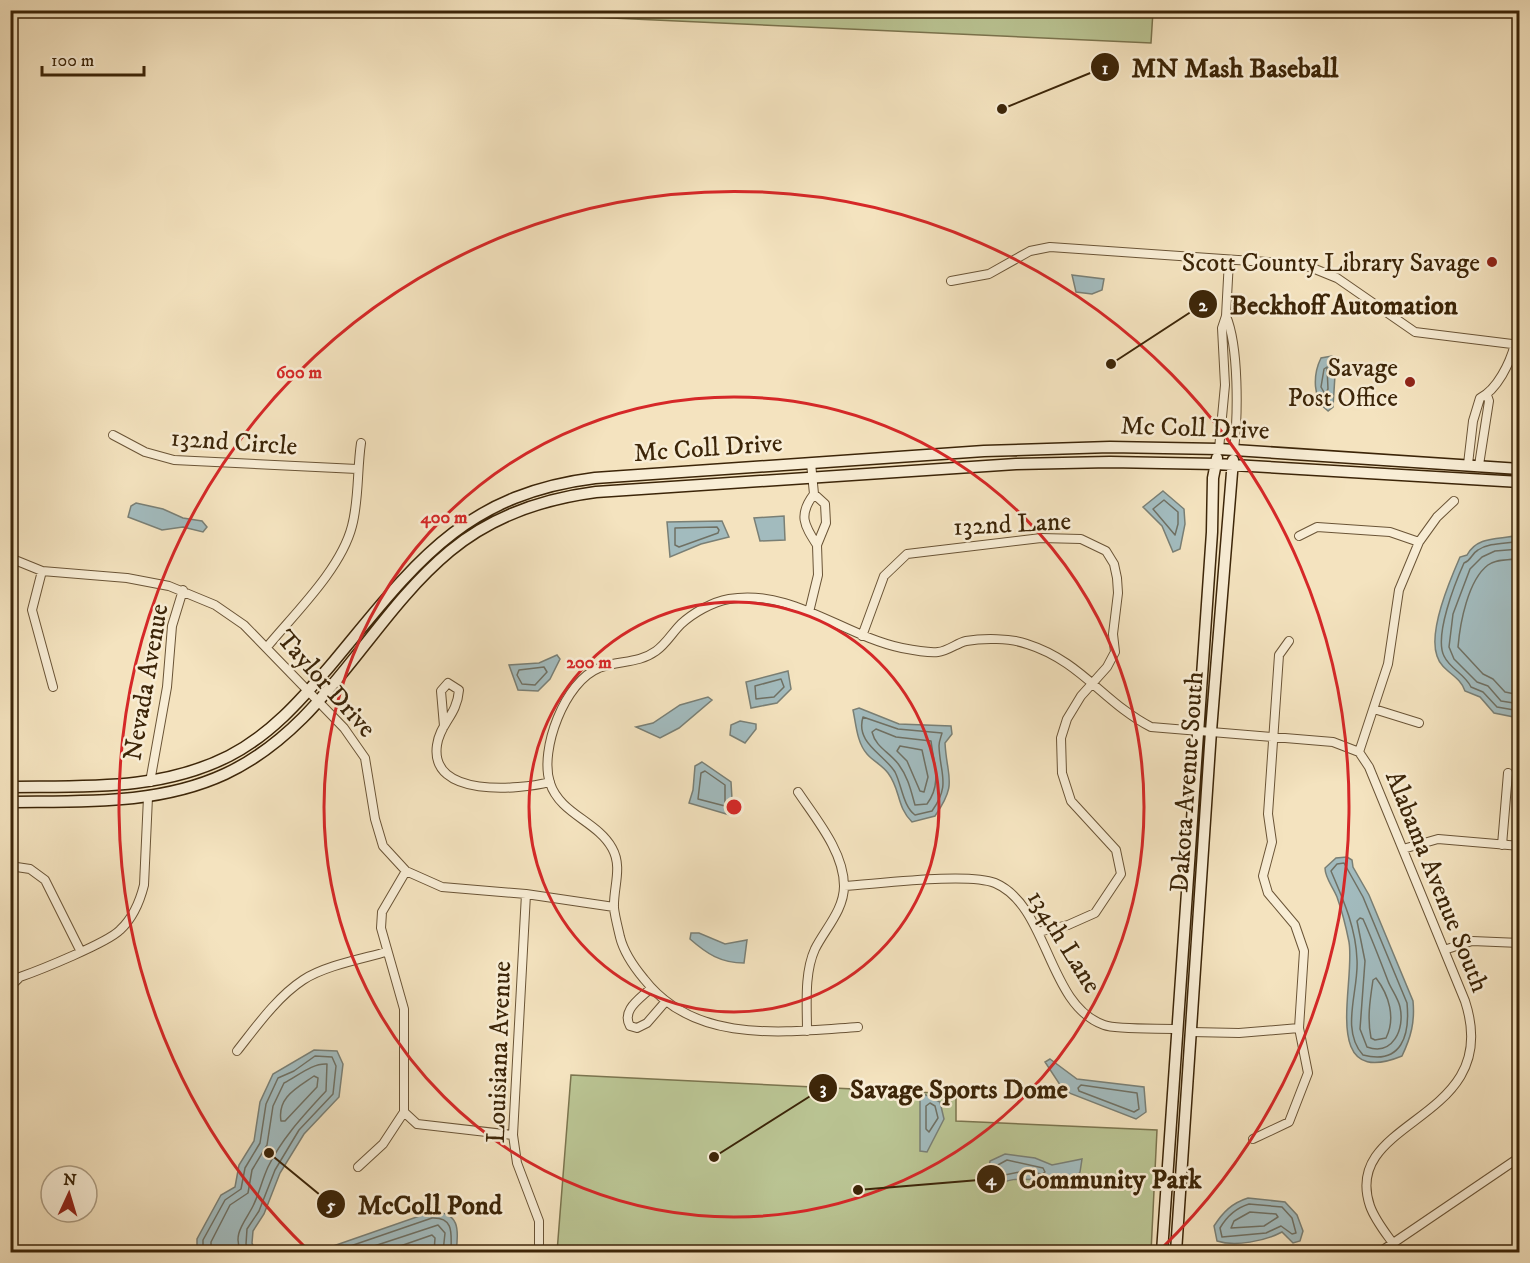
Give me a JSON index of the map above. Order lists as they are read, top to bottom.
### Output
{
  "streets": {
    "main road": ["Mc Coll Drive", "Dakota Avenue South"],
    "street": [
      "132nd Circle",
      "132nd Lane",
      "Nevada Avenue",
      "Taylor Drive",
      "Alabama Avenue South",
      "134th Lane",
      "Louisiana Avenue"
    ]
  },
  "crossings": [
    ["Mc Coll Drive", "Nevada Avenue"],
    ["Mc Coll Drive", "Taylor Drive"],
    ["Mc Coll Drive", "Dakota Avenue South"],
    ["132nd Lane", "134th Lane"],
    ["Nevada Avenue", "Taylor Drive"],
    ["Taylor Drive", "Louisiana Avenue"],
    ["Dakota Avenue South", "134th Lane"]
  ],
  "places": [
    "MN Mash Baseball",
    "Scott County Library Savage",
    "Beckhoff Automation",
    "Savage Post Office",
    "McColl Pond",
    "Savage Sports Dome",
    "Community Park"
  ],
  "scale_bar": "100 m",
  "north": "top",
  "rings": ["600 m", "400 m", "200 m"]
}
